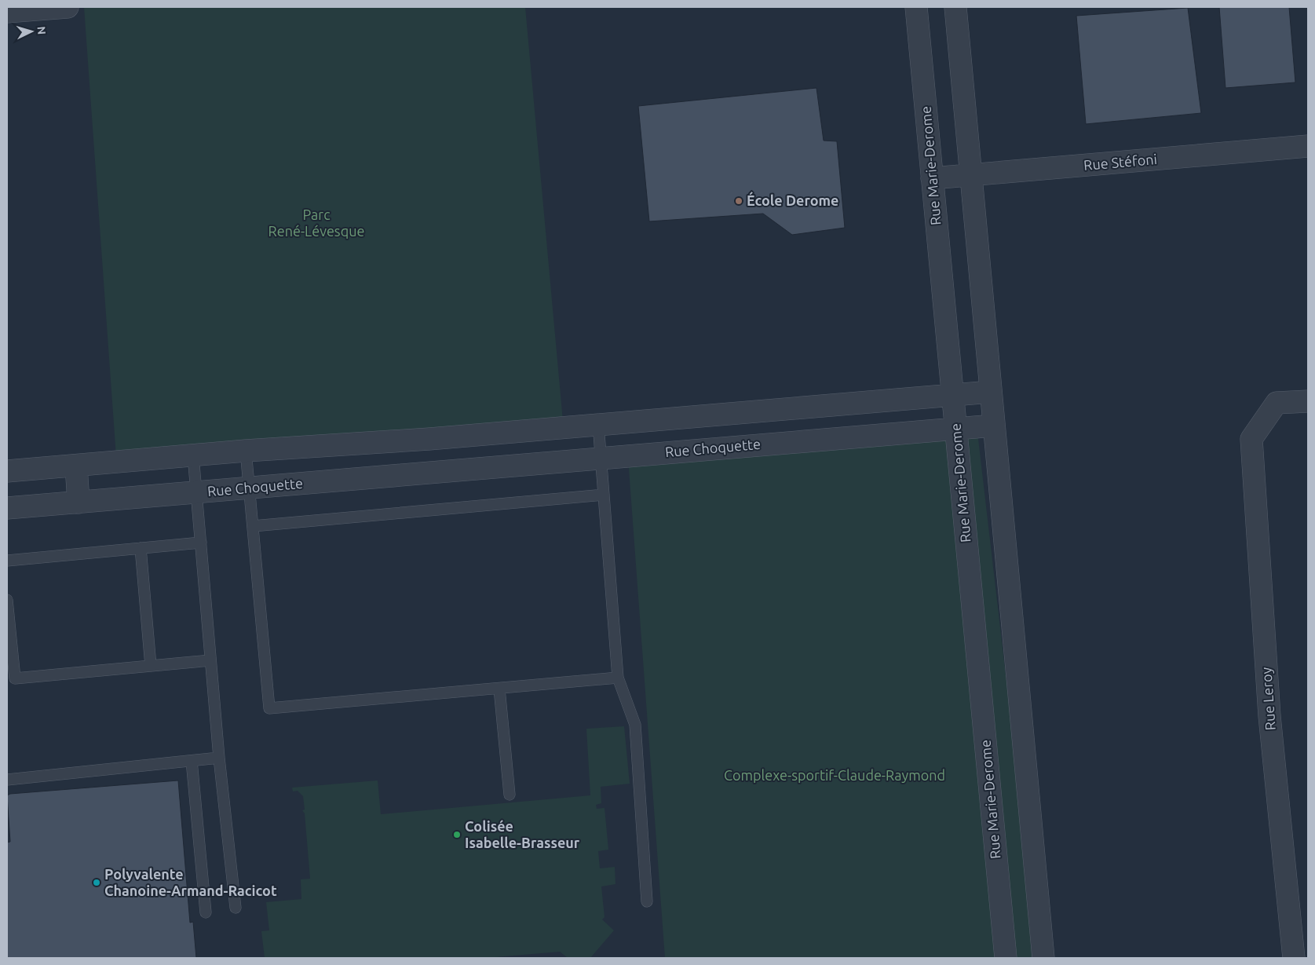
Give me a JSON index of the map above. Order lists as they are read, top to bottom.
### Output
{
  "streets": {
    "street": [
      "Rue Stéfoni",
      "Rue Marie-Derome",
      "Rue Choquette",
      "Rue Leroy"
    ]
  },
  "crossings": [
    ["Rue Stéfoni", "Rue Marie-Derome"],
    ["Rue Marie-Derome", "Rue Choquette"]
  ],
  "parks": ["Parc René-Lévesque", "Complexe-sportif-Claude-Raymond"],
  "places": ["École Derome", "Colisée Isabelle-Brasseur", "Polyvalente Chanoine-Armand-Racicot"],
  "north": "right"
}
